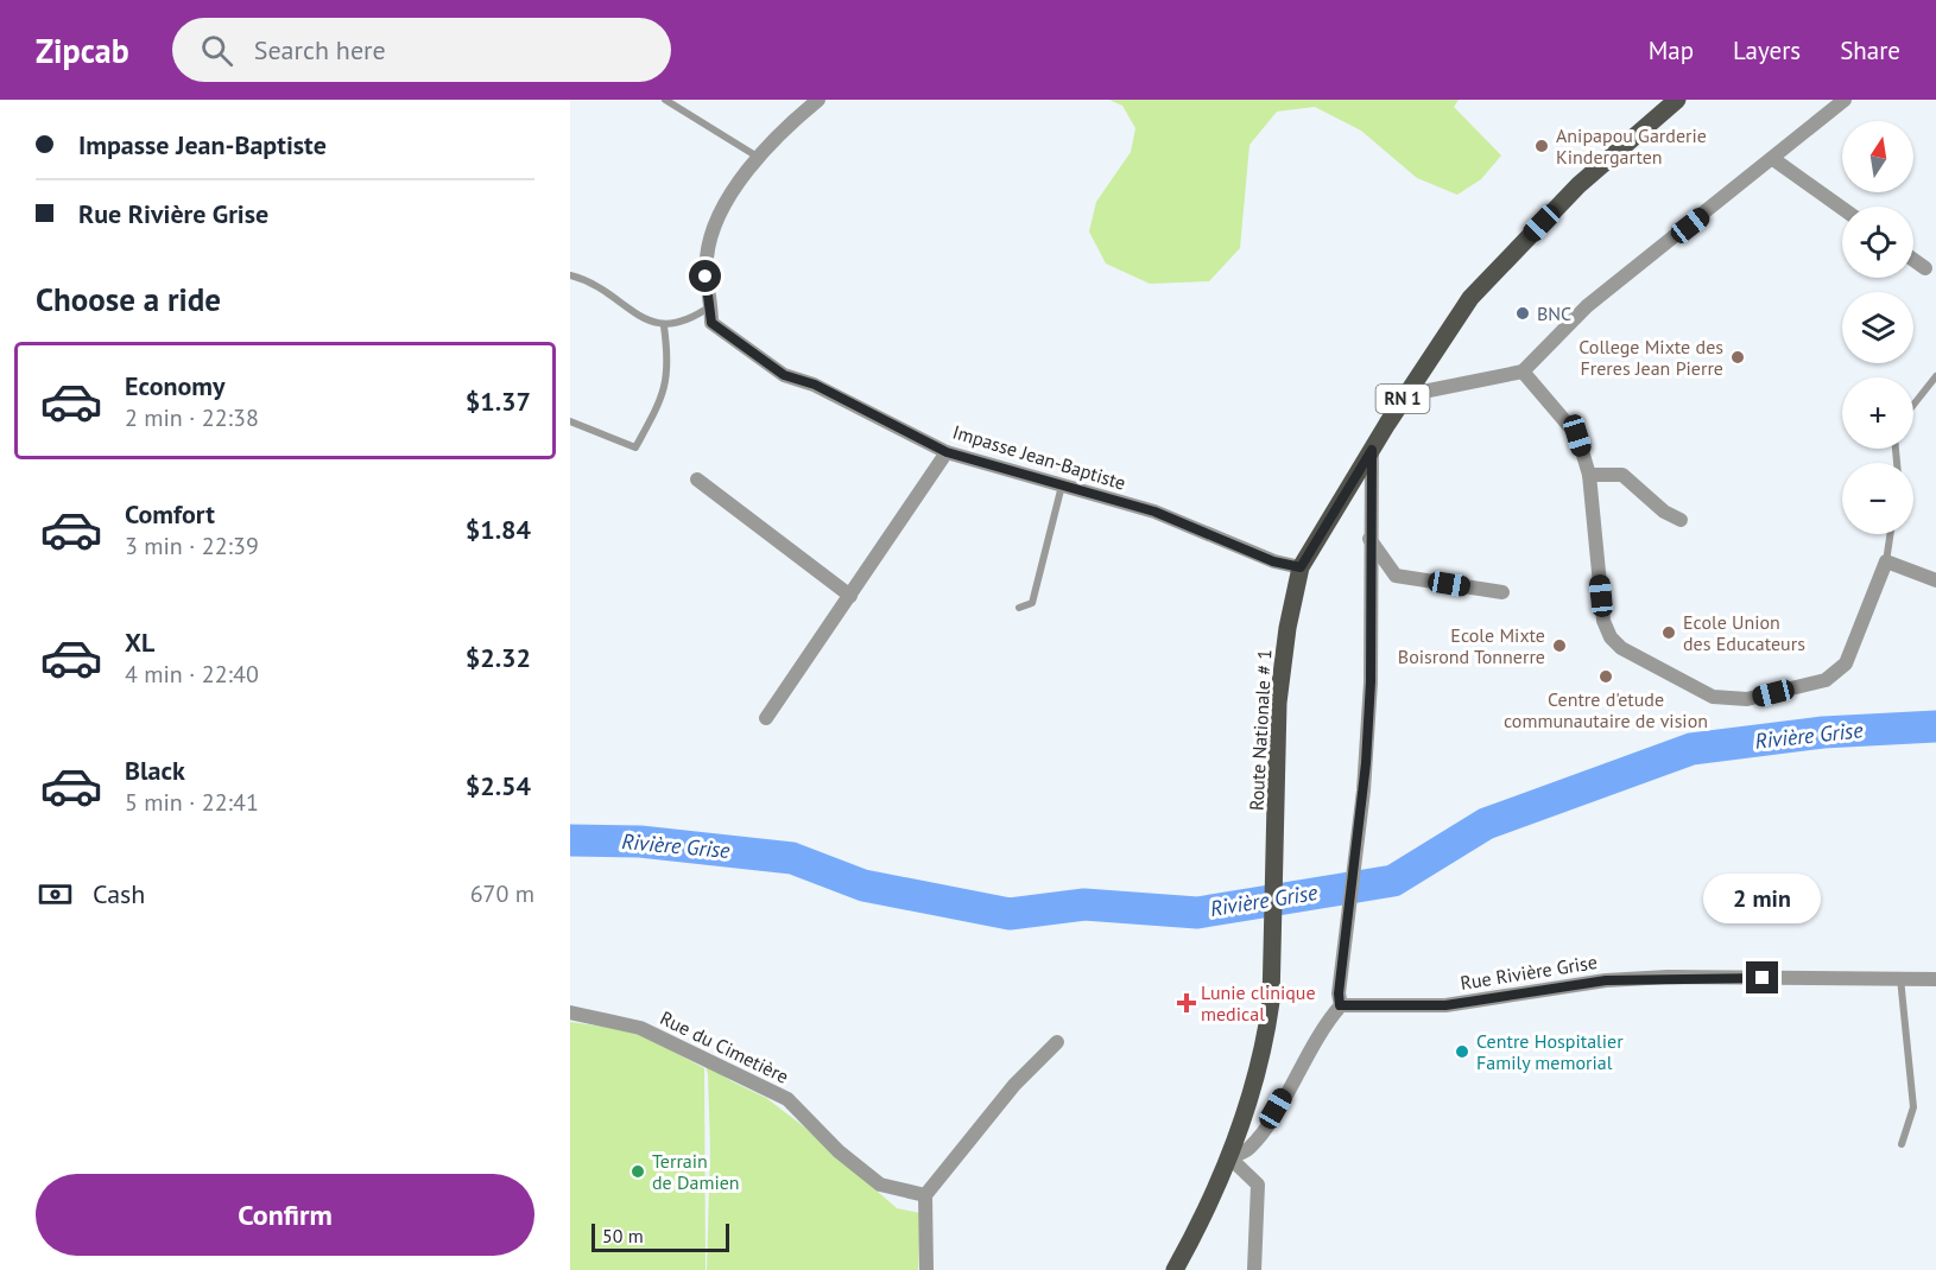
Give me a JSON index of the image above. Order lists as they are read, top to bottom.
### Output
{
  "streets": {
    "main road": ["RN 1", "Route Nationale # 1"],
    "street": ["Impasse Jean-Baptiste", "Rue Rivière Grise", "Rue du Cimetière"]
  },
  "crossings": [
    ["Impasse Jean-Baptiste", "Route Nationale # 1"]
  ],
  "water": ["Rivière Grise"],
  "places": {
    "other": [
      "Anipapou Garderie Kindergarten",
      "BNC",
      "College Mixte des Freres Jean Pierre",
      "Ecole Union des Educateurs",
      "Ecole Mixte Boisrond Tonnerre",
      "Centre d'etude communautaire de vision",
      "Centre Hospitalier Family memorial",
      "Terrain de Damien"
    ],
    "health": ["Lunie clinique medical"]
  },
  "scale_bar": "50 m",
  "north": "top",
  "page": {
    "header": "Zipcab",
    "search": "Search here",
    "nav": ["Map", "Layers", "Share"],
    "banner": ["Impasse Jean-Baptiste", "Rue Rivière Grise"],
    "map_buttons": ["+", "−"],
    "heading": "Choose a ride",
    "list": [
      {
        "name": "Economy",
        "note": "2 min · 22:38",
        "value": "$1.37"
      },
      {
        "name": "Comfort",
        "note": "3 min · 22:39",
        "value": "$1.84"
      },
      {
        "name": "XL",
        "note": "4 min · 22:40",
        "value": "$2.32"
      },
      {
        "name": "Black",
        "note": "5 min · 22:41",
        "value": "$2.54"
      }
    ],
    "pay": ["Cash", "670 m"],
    "bubble": "2 min",
    "buttons": "Confirm",
    "scale": "50 m"
  }
}
